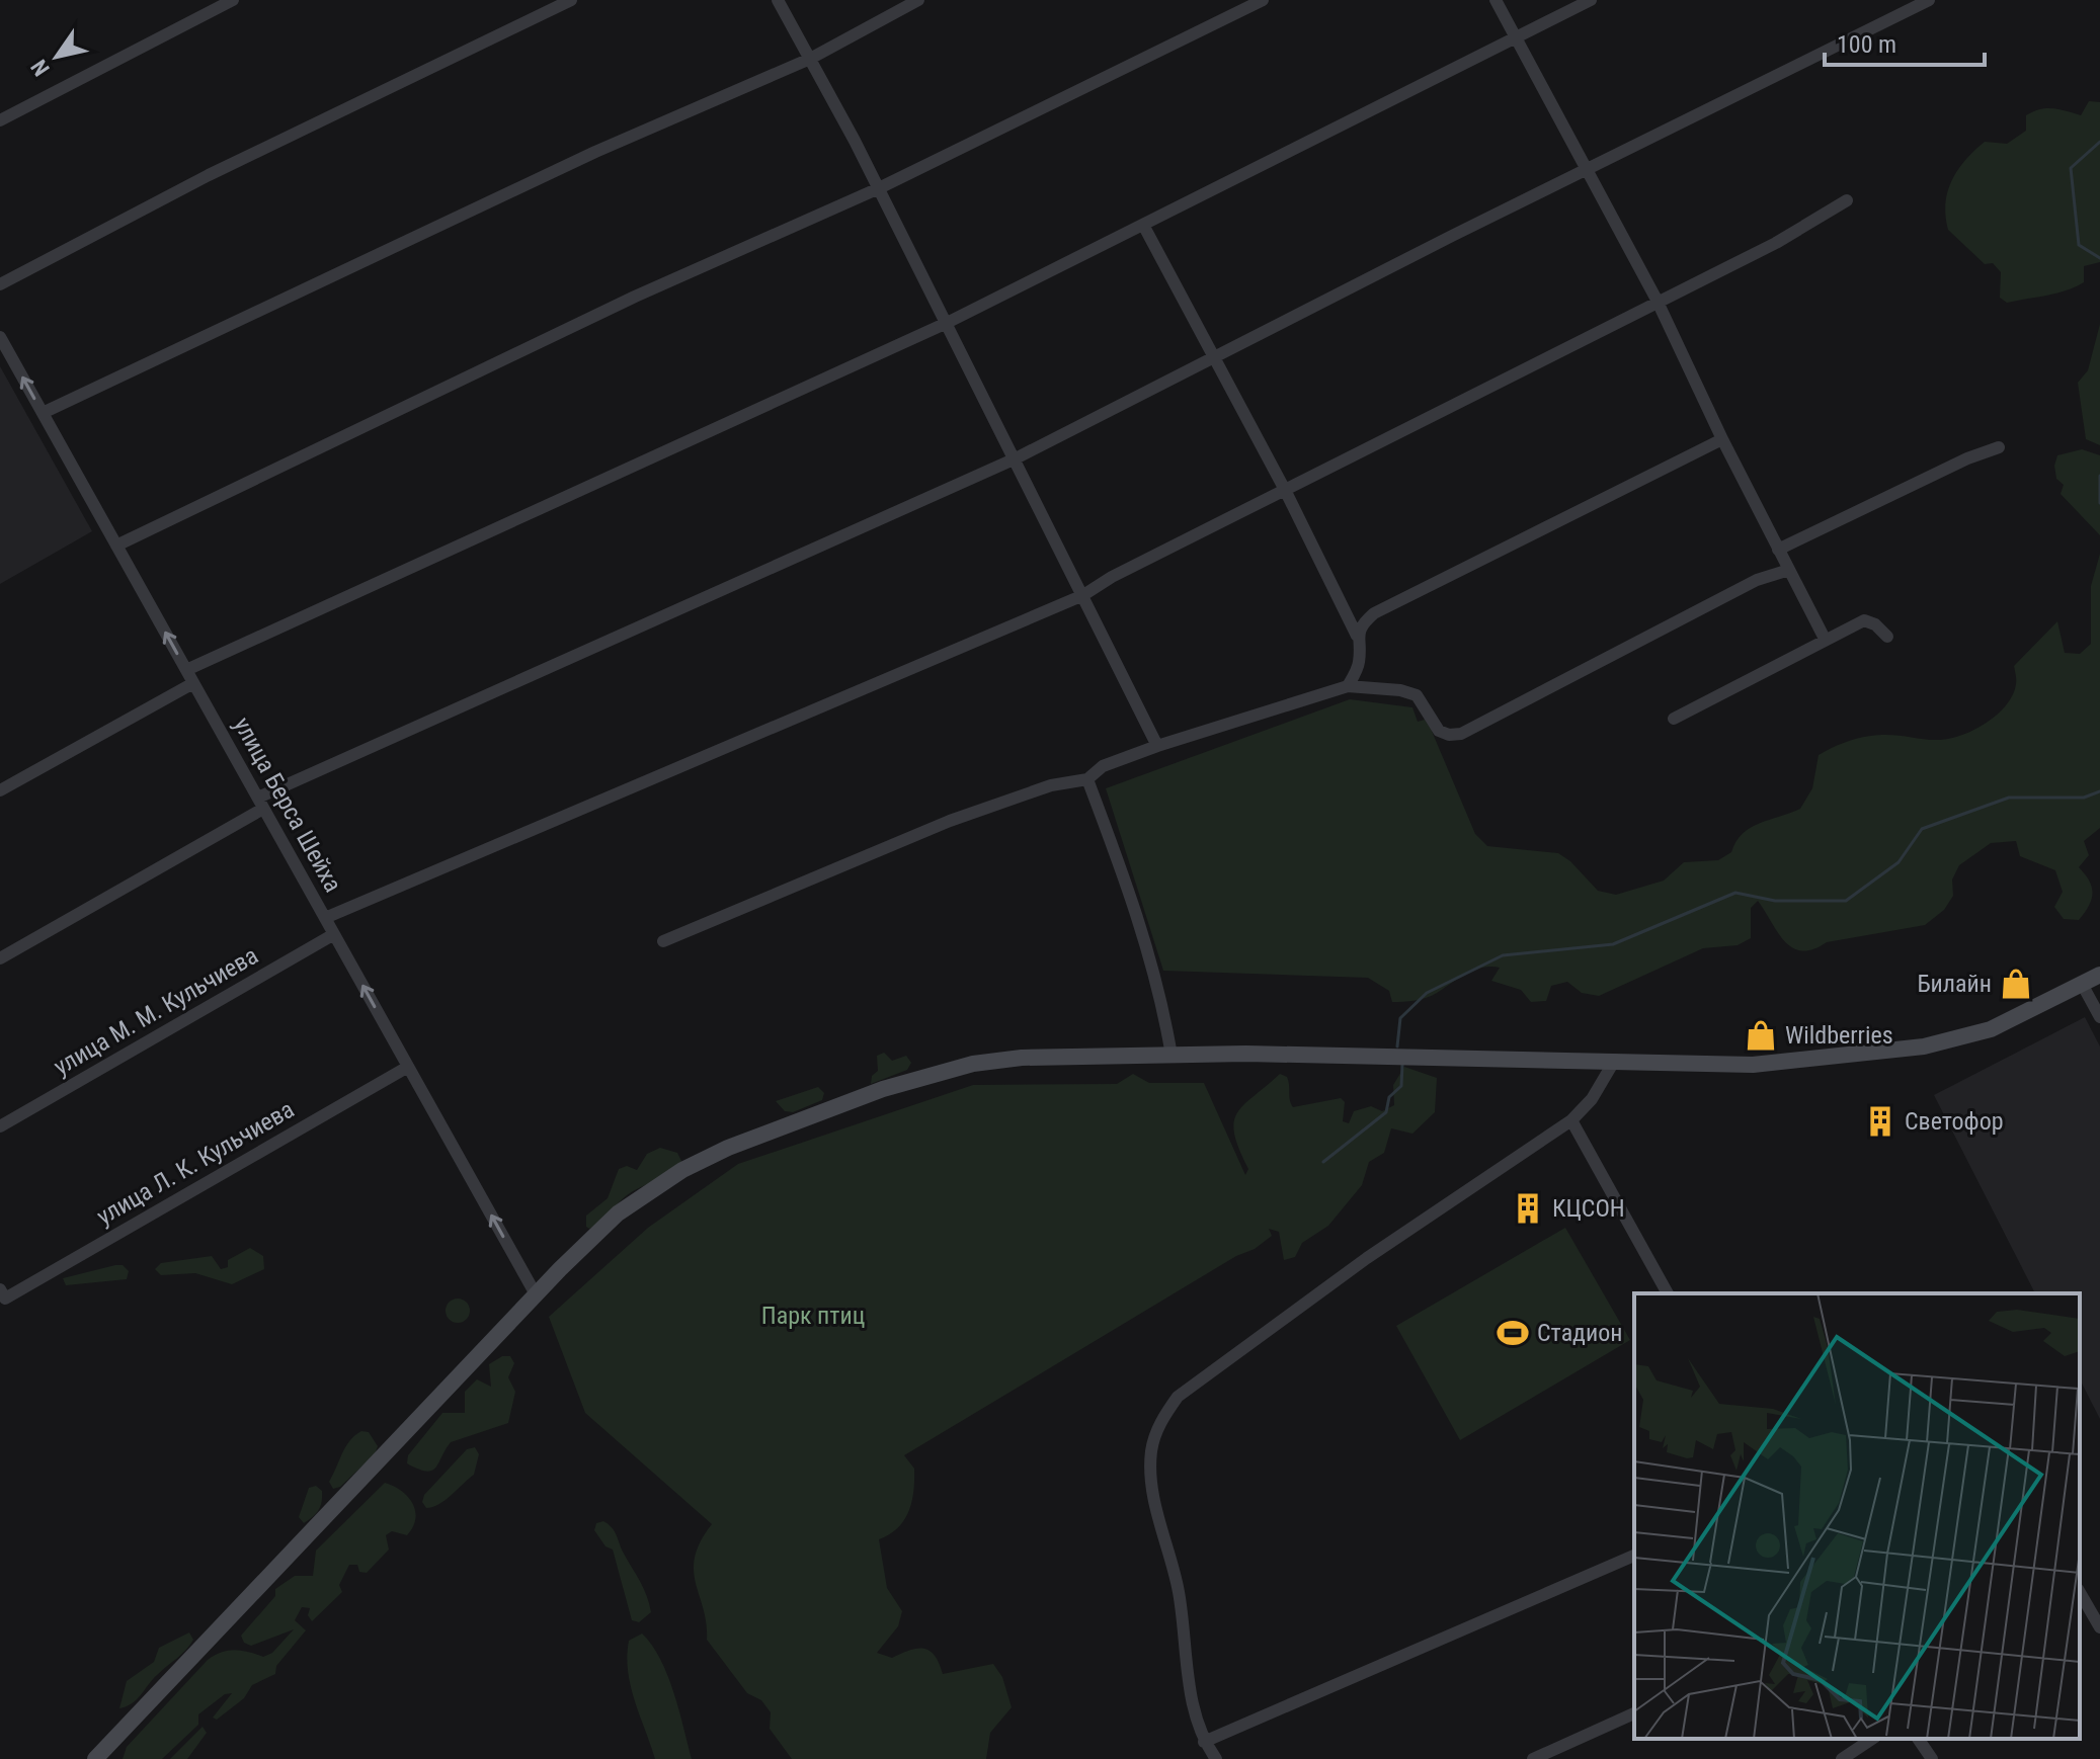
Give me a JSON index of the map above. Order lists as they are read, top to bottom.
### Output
{
  "streets": {
    "street": ["улица Берса Шейха", "улица М. М. Кульчиева", "улица Л. К. Кульчиева"]
  },
  "crossings": [
    ["улица Берса Шейха", "улица М. М. Кульчиева"],
    ["улица Берса Шейха", "улица Л. К. Кульчиева"]
  ],
  "one_way": ["улица Берса Шейха"],
  "parks": ["Парк птиц"],
  "places": {
    "shop": ["Билайн", "Wildberries"],
    "building": ["Светофор", "КЦСОН"],
    "sports": ["Стадион"]
  },
  "scale_bar": "100 m",
  "north": "bottom left"
}
